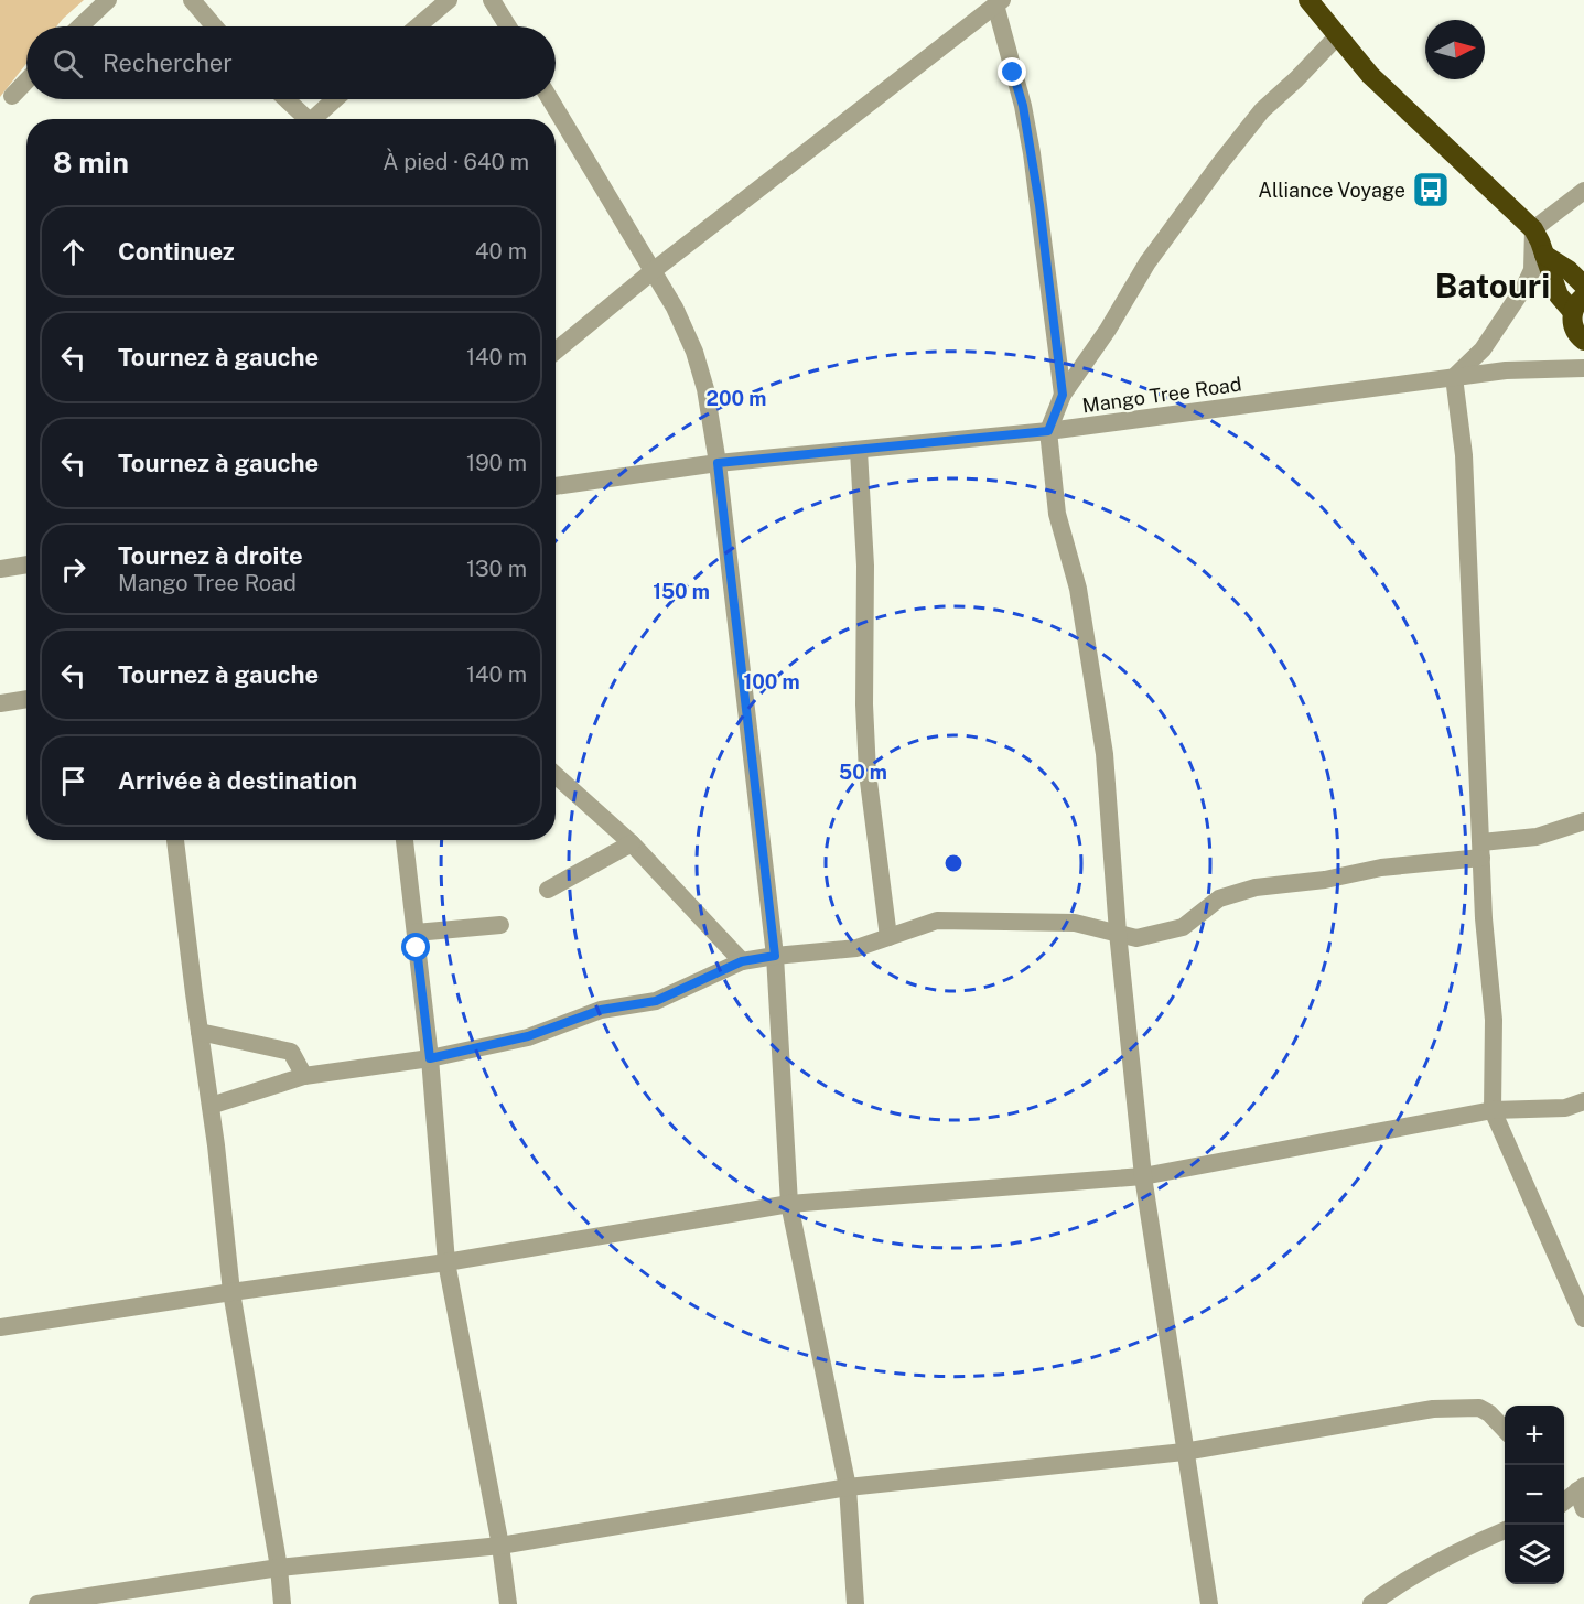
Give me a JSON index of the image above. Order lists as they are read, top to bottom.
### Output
{
  "streets": {
    "street": ["Mango Tree Road"]
  },
  "districts": ["Batouri"],
  "places": {
    "bus stop": ["Alliance Voyage"]
  },
  "north": "right",
  "page": {
    "search": "Rechercher",
    "heading": ["8 min", "À pied · 640 m"],
    "list": [
      ["Continuez", "40 m"],
      ["Tournez à gauche", "140 m"],
      ["Tournez à gauche", "190 m"],
      ["Tournez à droite", "Mango Tree Road", "130 m"],
      ["Tournez à gauche", "140 m"],
      "Arrivée à destination"
    ],
    "map_buttons": ["+", "−"]
  },
  "rings": [
    "200 m",
    "150 m",
    "100 m",
    "50 m"
  ]
}
